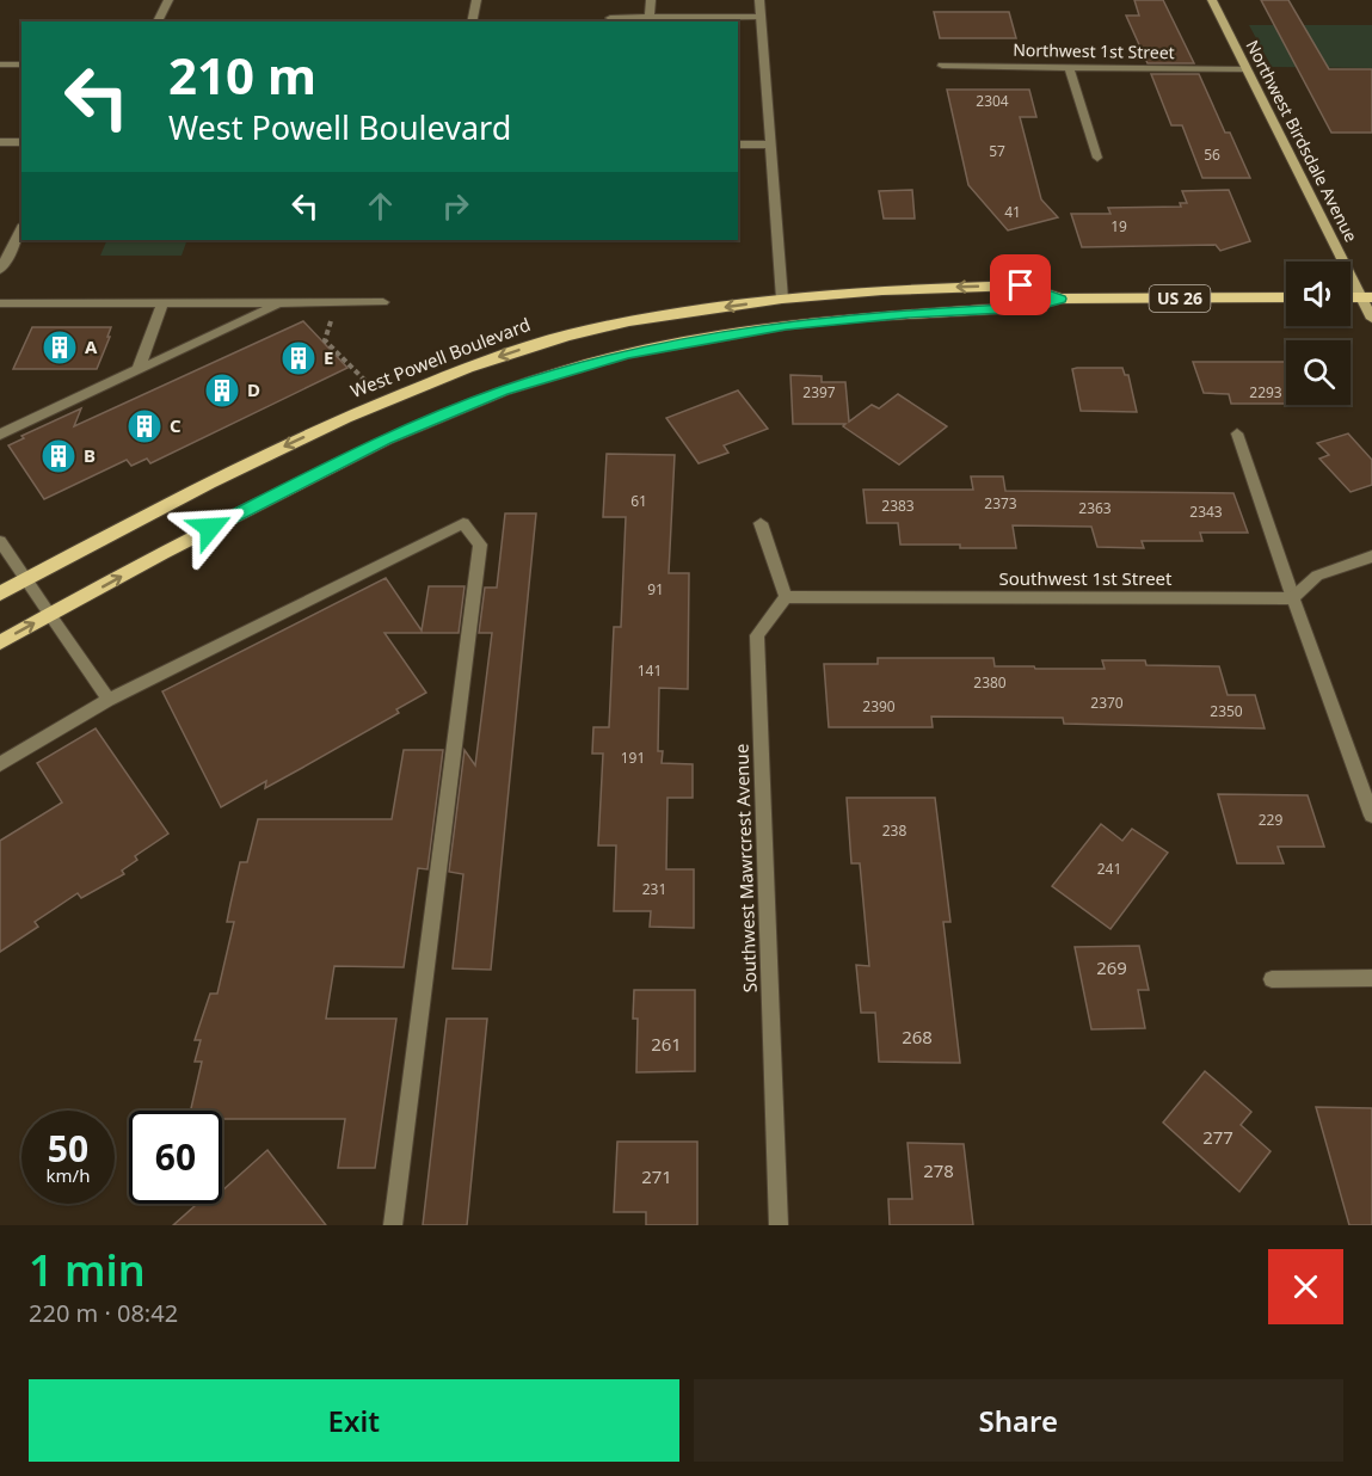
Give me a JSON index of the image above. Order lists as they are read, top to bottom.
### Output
{
  "streets": {
    "main road": ["Northwest Birdsdale Avenue", "US 26", "West Powell Boulevard"],
    "street": ["Northwest 1st Street", "Southwest 1st Street", "Southwest Mawrcrest Avenue"]
  },
  "crossings": [
    ["Northwest 1st Street", "Northwest Birdsdale Avenue"],
    ["Southwest 1st Street", "Southwest Mawrcrest Avenue"]
  ],
  "places": {
    "building": [
      "A",
      "E",
      "D",
      "C",
      "B"
    ]
  },
  "house_numbers": [
    "2304",
    "57",
    "56",
    "41",
    "19",
    "2397",
    "2293",
    "61",
    "2373",
    "2383",
    "2363",
    "2343",
    "91",
    "141",
    "2380",
    "2370",
    "2390",
    "2350",
    "191",
    "229",
    "238",
    "241",
    "231",
    "269",
    "268",
    "261",
    "277",
    "278",
    "271"
  ],
  "page": {
    "turn": ["210 m", "West Powell Boulevard"],
    "speed": "50 km/h",
    "limit": "60",
    "heading": ["1 min", "220 m · 08:42"],
    "buttons": ["Exit", "Share"]
  }
}
